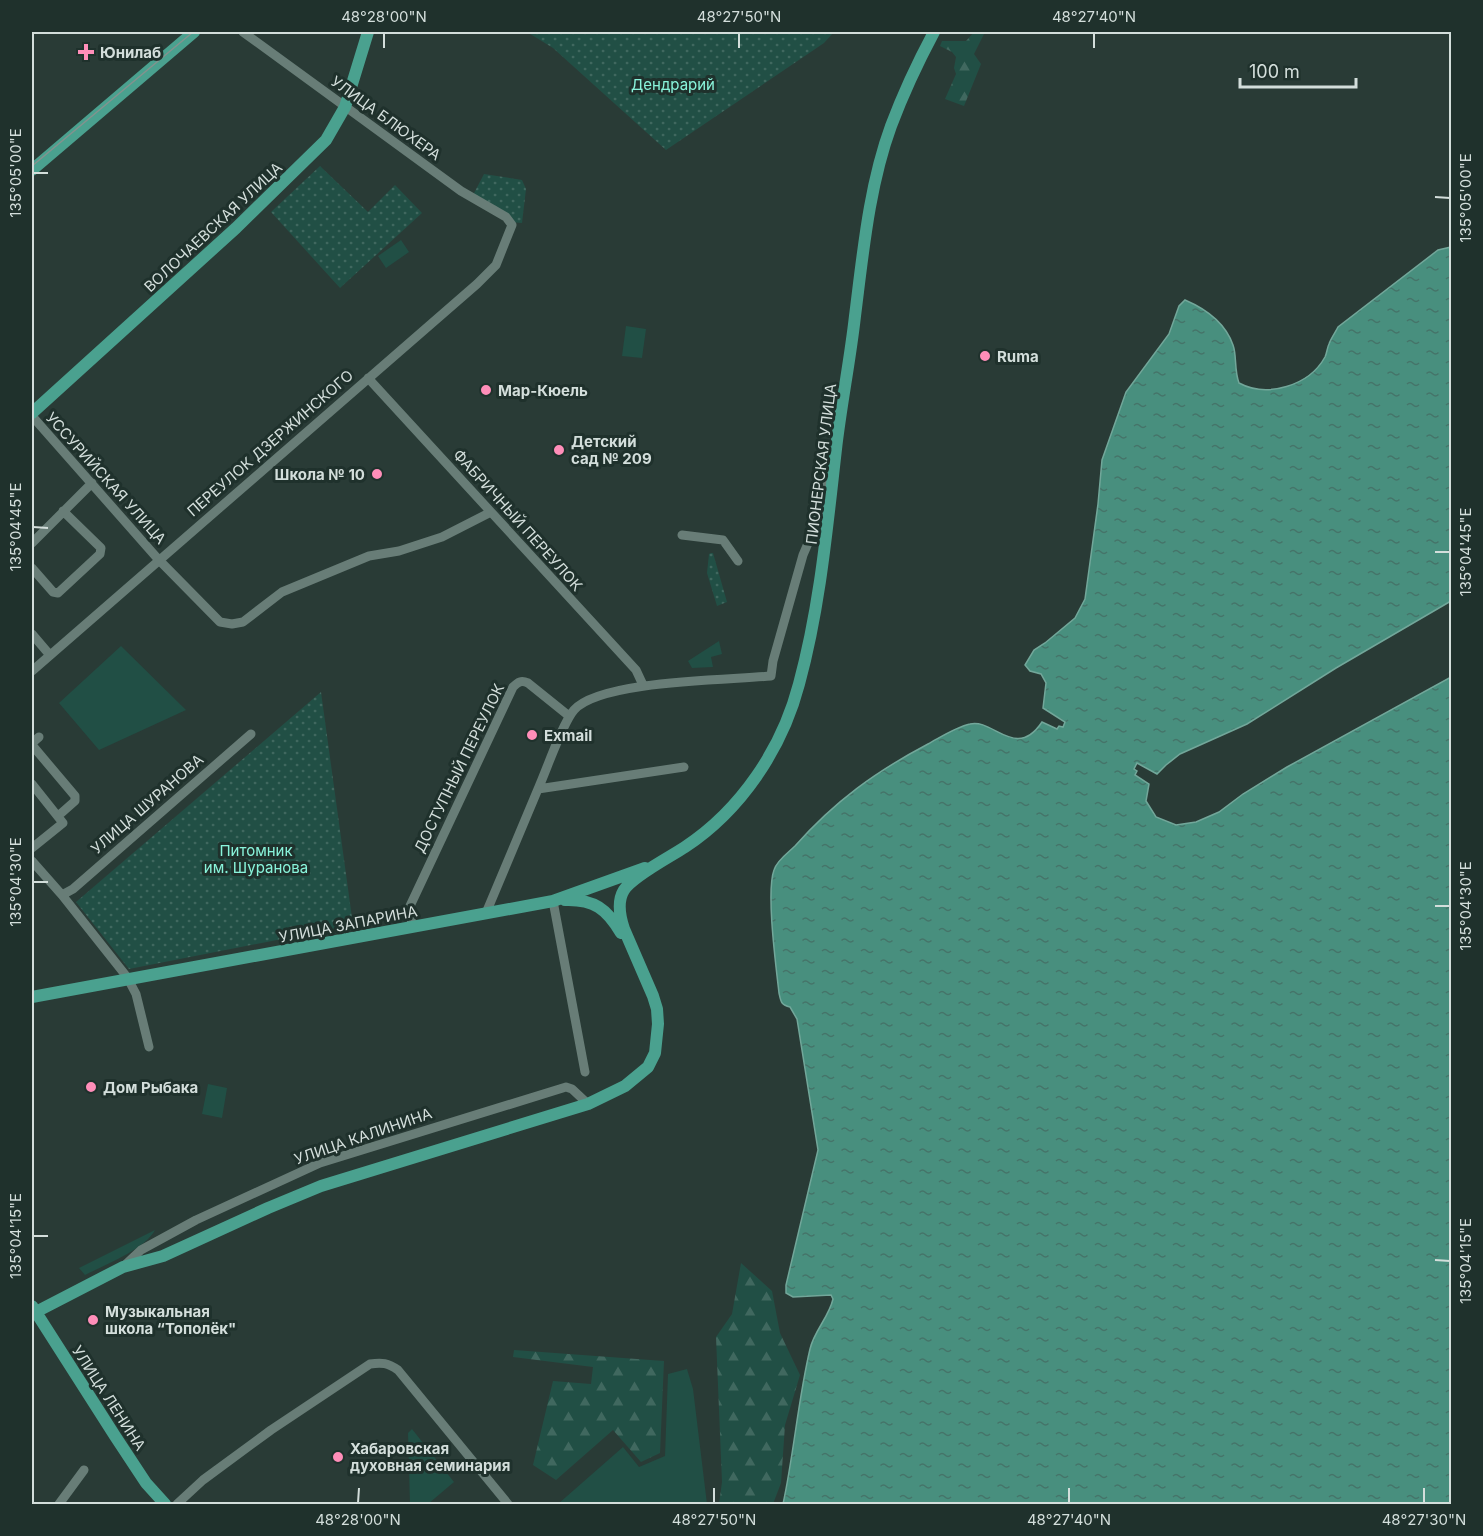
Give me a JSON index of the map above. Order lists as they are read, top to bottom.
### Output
{
  "streets": {
    "main road": [
      "ВОЛОЧАЕВСКАЯ УЛИЦА",
      "ПИОНЕРСКАЯ УЛИЦА",
      "УЛИЦА ЗАПАРИНА",
      "УЛИЦА КАЛИНИНА",
      "УЛИЦА ЛЕНИНА"
    ],
    "street": [
      "УЛИЦА БЛЮХЕРА",
      "ПЕРЕУЛОК ДЗЕРЖИНСКОГО",
      "УССУРИЙСКАЯ УЛИЦА",
      "ФАБРИЧНЫЙ ПЕРЕУЛОК",
      "ДОСТУПНЫЙ ПЕРЕУЛОК",
      "УЛИЦА ШУРАНОВА"
    ]
  },
  "crossings": [
    ["УЛИЦА БЛЮХЕРА", "ВОЛОЧАЕВСКАЯ УЛИЦА"],
    ["УЛИЦА БЛЮХЕРА", "ПЕРЕУЛОК ДЗЕРЖИНСКОГО"],
    ["ВОЛОЧАЕВСКАЯ УЛИЦА", "УССУРИЙСКАЯ УЛИЦА"],
    ["ПЕРЕУЛОК ДЗЕРЖИНСКОГО", "УССУРИЙСКАЯ УЛИЦА"],
    ["ПЕРЕУЛОК ДЗЕРЖИНСКОГО", "ФАБРИЧНЫЙ ПЕРЕУЛОК"],
    ["ПИОНЕРСКАЯ УЛИЦА", "УЛИЦА ЗАПАРИНА"],
    ["УССУРИЙСКАЯ УЛИЦА", "ФАБРИЧНЫЙ ПЕРЕУЛОК"],
    ["ДОСТУПНЫЙ ПЕРЕУЛОК", "УЛИЦА ЗАПАРИНА"],
    ["УЛИЦА КАЛИНИНА", "УЛИЦА ЛЕНИНА"]
  ],
  "parks": ["Дендрарий", "Питомник им. Шуранова"],
  "places": {
    "health": ["Юнилаб"],
    "other": [
      "Ruma",
      "Мар-Кюель",
      "Детский сад № 209",
      "Школа № 10",
      "Exmail",
      "Дом Рыбака",
      "Музыкальная школа “Тополёк\"",
      "Хабаровская духовная семинария"
    ]
  },
  "scale_bar": "100 m",
  "coordinates": [
    "48°28'00\"N",
    "48°27'50\"N",
    "48°27'40\"N",
    "135°05'00\"E",
    "135°04'45\"E",
    "135°04'30\"E",
    "135°04'15\"E",
    "48°27'30\"N"
  ]
}
